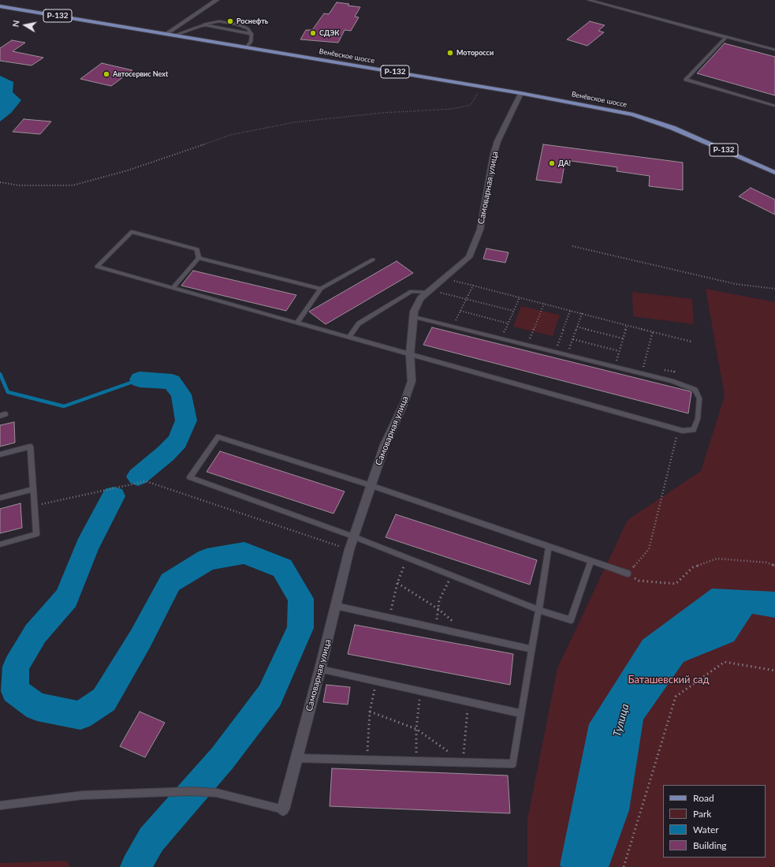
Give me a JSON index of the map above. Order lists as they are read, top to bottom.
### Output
{
  "streets": {
    "main road": ["Р-132", "Венёвское шоссе"],
    "street": ["Самоварная улица"]
  },
  "crossings": [
    ["Венёвское шоссе", "Самоварная улица"]
  ],
  "water": ["Тулица"],
  "parks": ["Баташевский сад"],
  "places": [
    "Роснефть",
    "СДЭК",
    "Моторосси",
    "Автосервис Next",
    "ДА!"
  ],
  "legend": [
    "Road",
    "Park",
    "Water",
    "Building"
  ],
  "north": "left"
}
